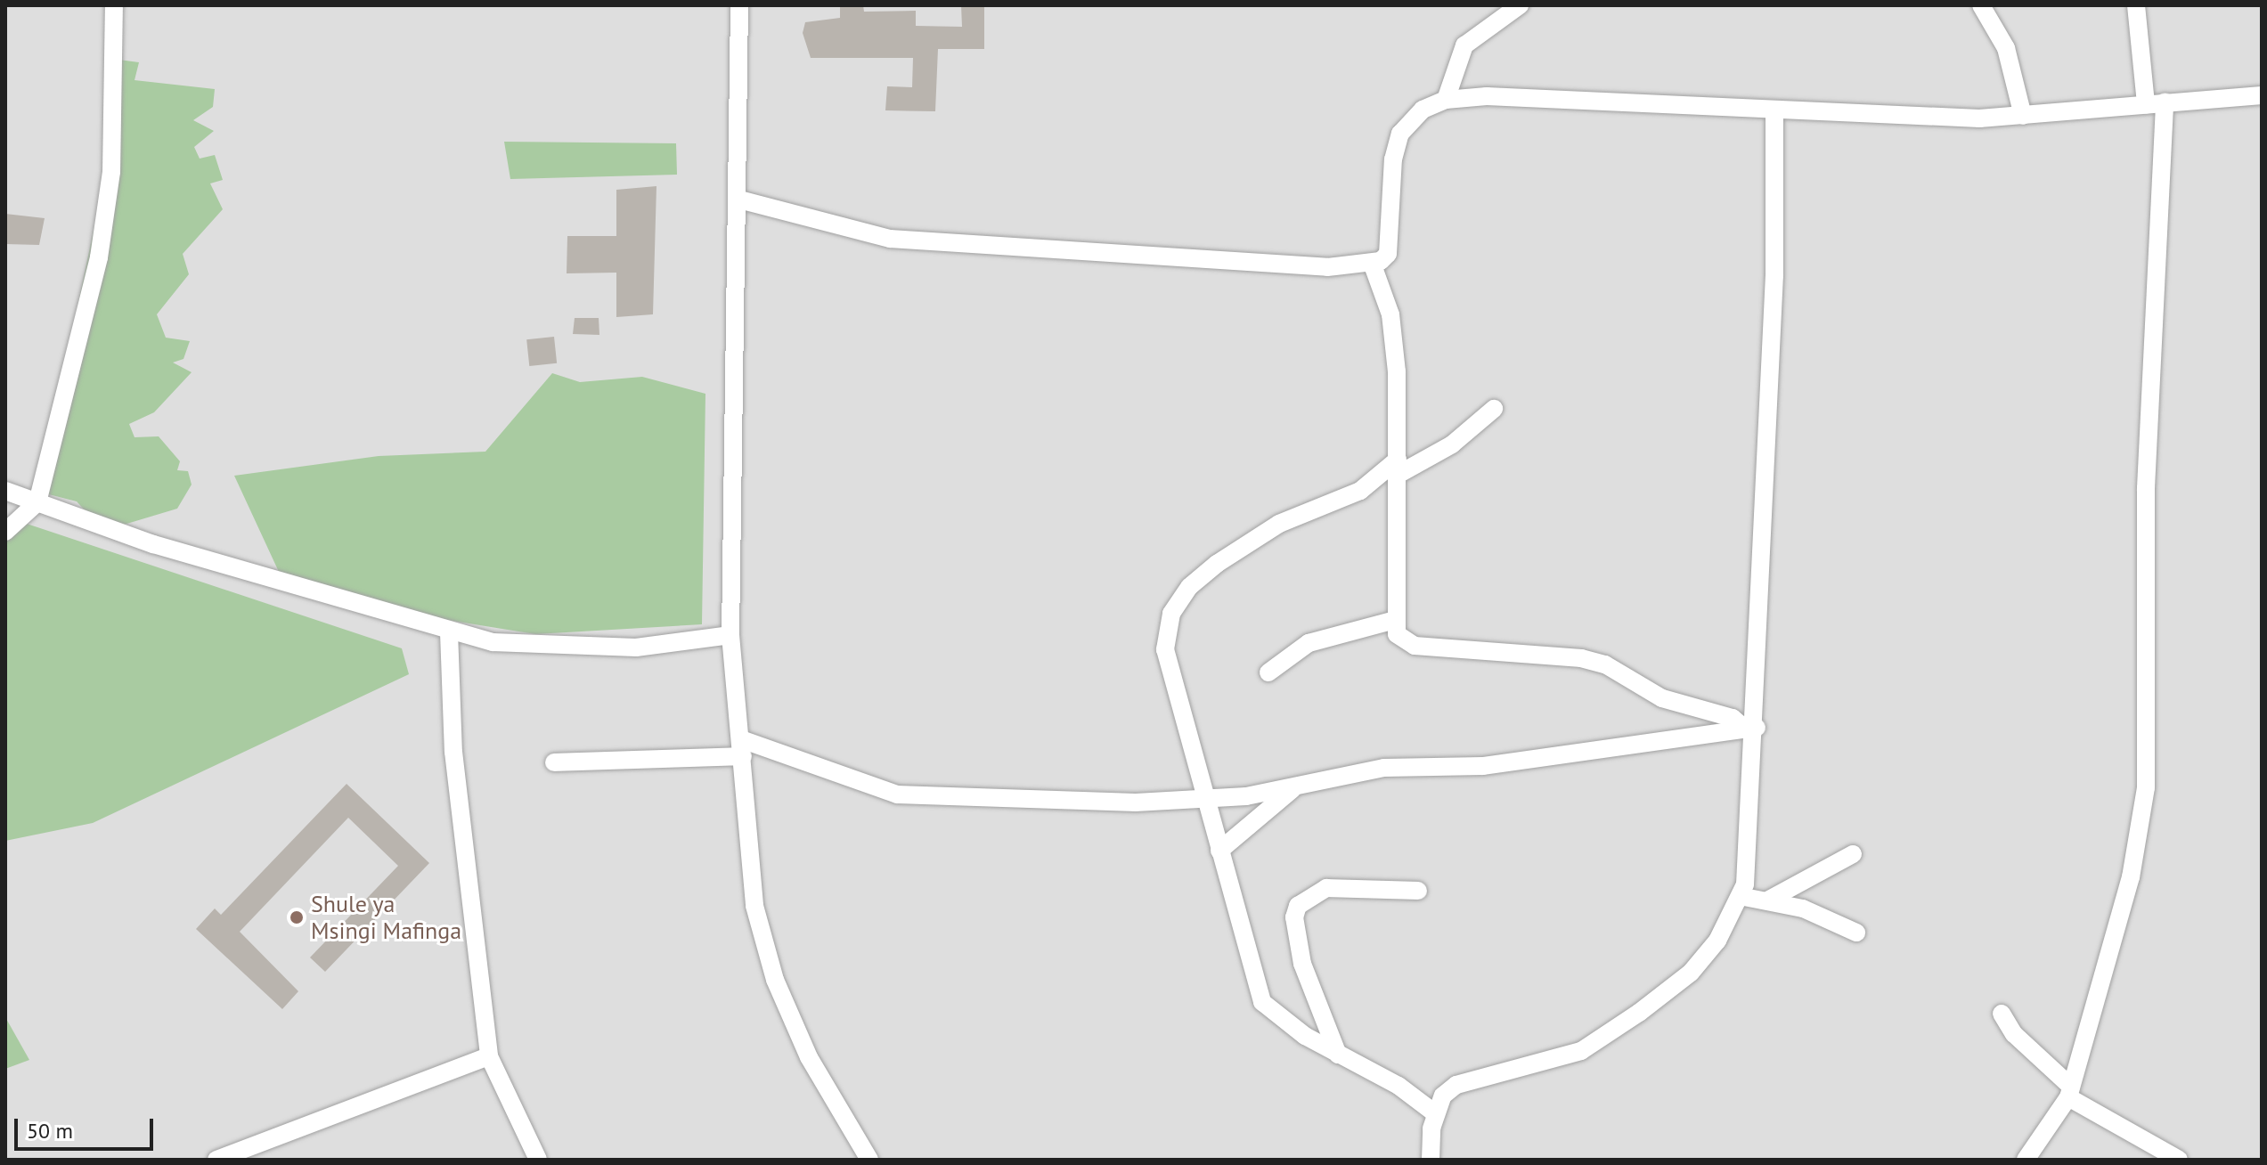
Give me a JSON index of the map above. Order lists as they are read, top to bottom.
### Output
{
  "places": ["Shule ya Msingi Mafinga"],
  "scale_bar": "50 m"
}
